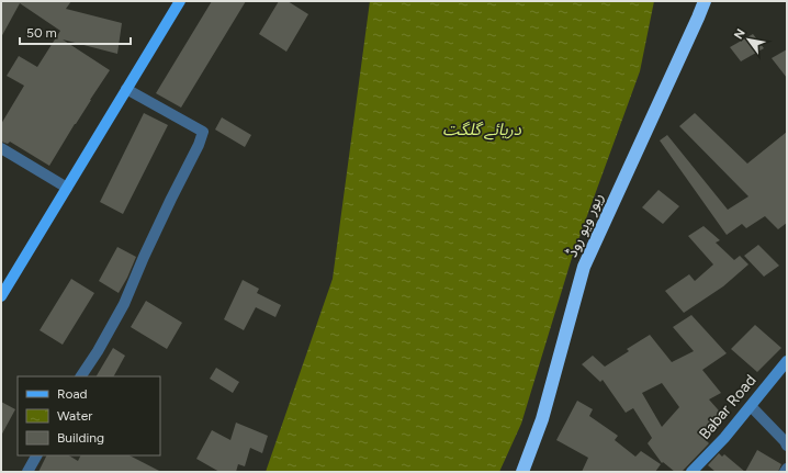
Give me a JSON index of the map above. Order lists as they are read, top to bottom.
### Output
{
  "streets": {
    "highway": ["ریور ویو روڈ"],
    "street": ["Babar Road"]
  },
  "water": ["دریائے گلگت"],
  "legend": ["Road", "Water", "Building"],
  "scale_bar": "50 m",
  "north": "top left"
}
